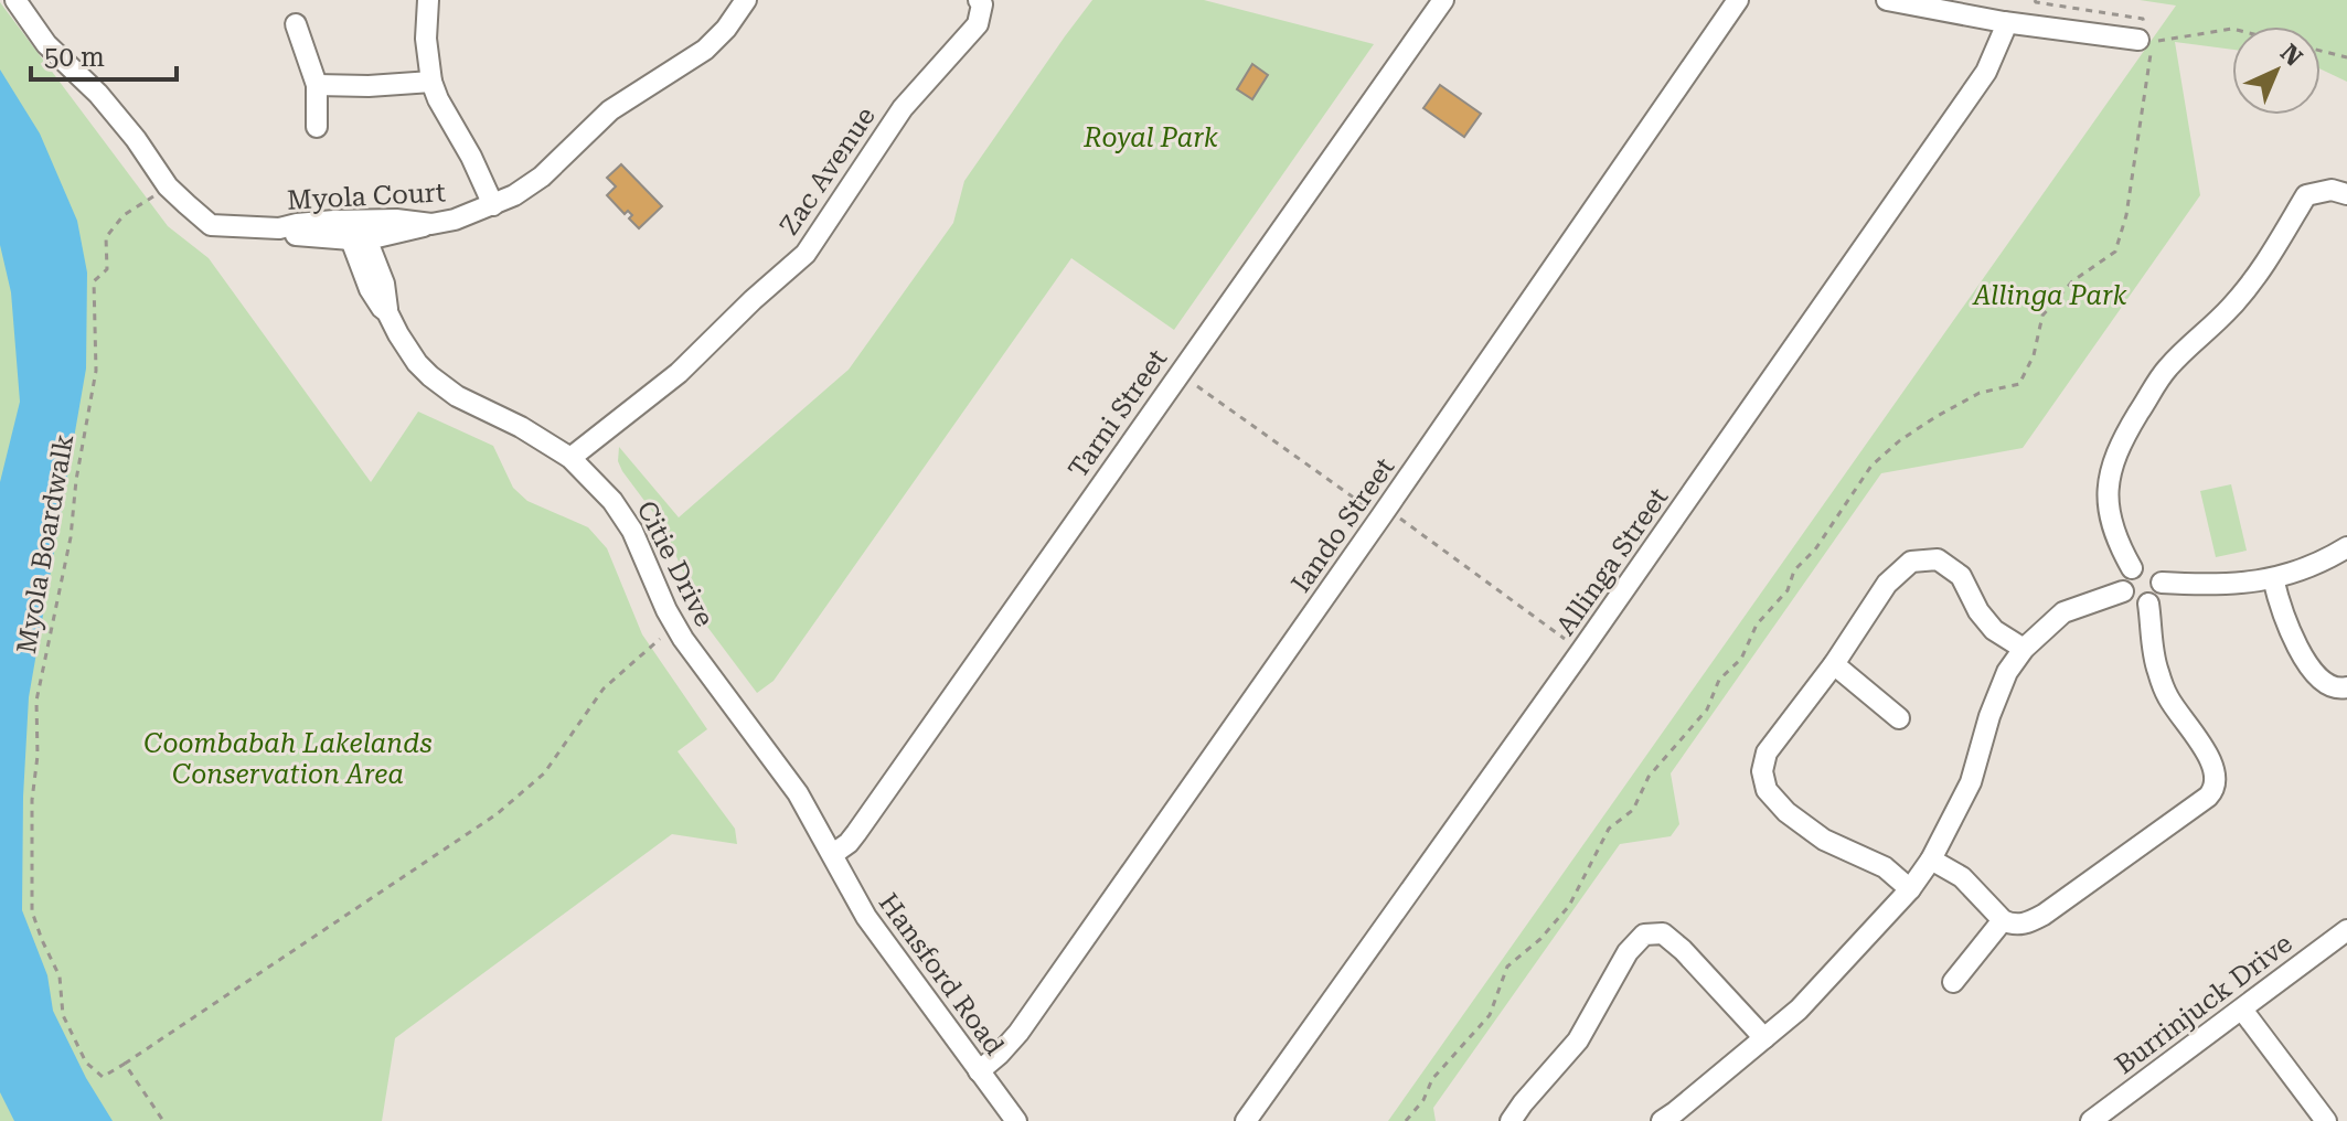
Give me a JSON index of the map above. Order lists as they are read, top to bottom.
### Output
{
  "streets": {
    "street": [
      "Zac Avenue",
      "Myola Court",
      "Tarni Street",
      "Iando Street",
      "Allinga Street",
      "Citie Drive",
      "Hansford Road",
      "Burrinjuck Drive"
    ],
    "path": ["Myola Boardwalk"]
  },
  "crossings": [
    ["Zac Avenue", "Citie Drive"],
    ["Myola Court", "Myola Boardwalk"],
    ["Myola Court", "Citie Drive"],
    ["Tarni Street", "Citie Drive"],
    ["Tarni Street", "Hansford Road"],
    ["Iando Street", "Hansford Road"],
    ["Citie Drive", "Hansford Road"]
  ],
  "parks": ["Royal Park", "Allinga Park", "Coombabah Lakelands Conservation Area"],
  "scale_bar": "50 m",
  "north": "top right"
}
